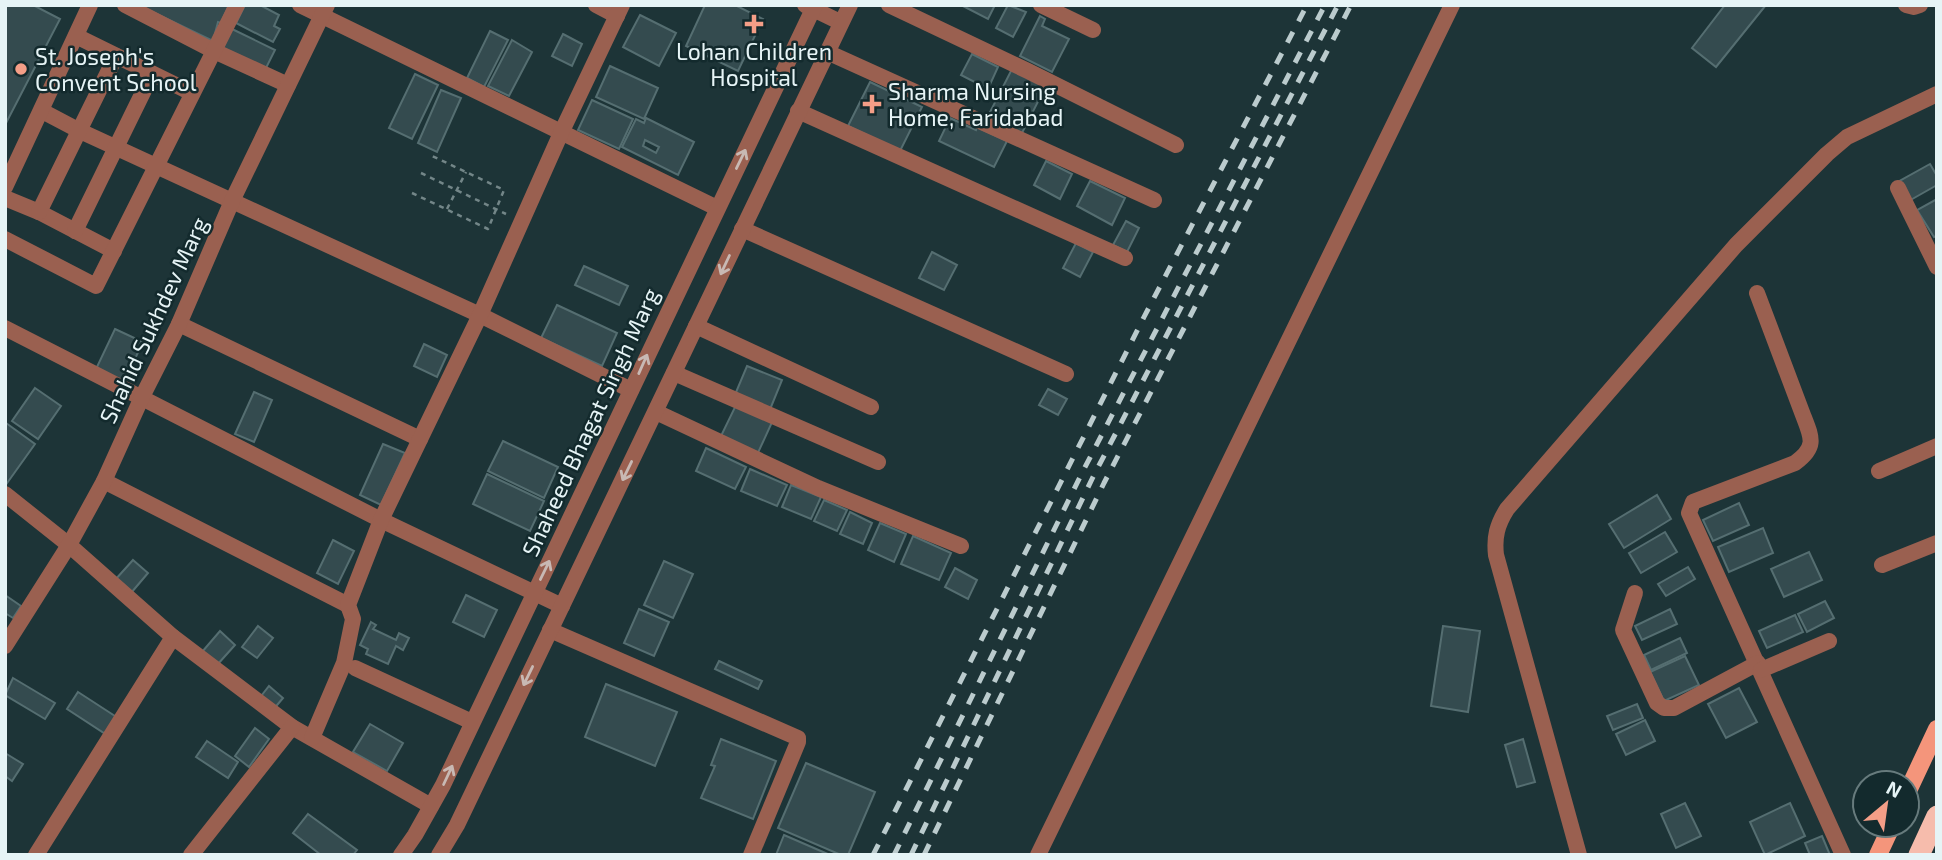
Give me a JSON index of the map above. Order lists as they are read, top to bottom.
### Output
{
  "streets": {
    "street": ["Shahid Sukhdev Marg", "Shaheed Bhagat Singh Marg"]
  },
  "places": {
    "health": ["Lohan Children Hospital", "Sharma Nursing Home, Faridabad"],
    "other": ["St. Joseph's Convent School"]
  },
  "north": "top right"
}
